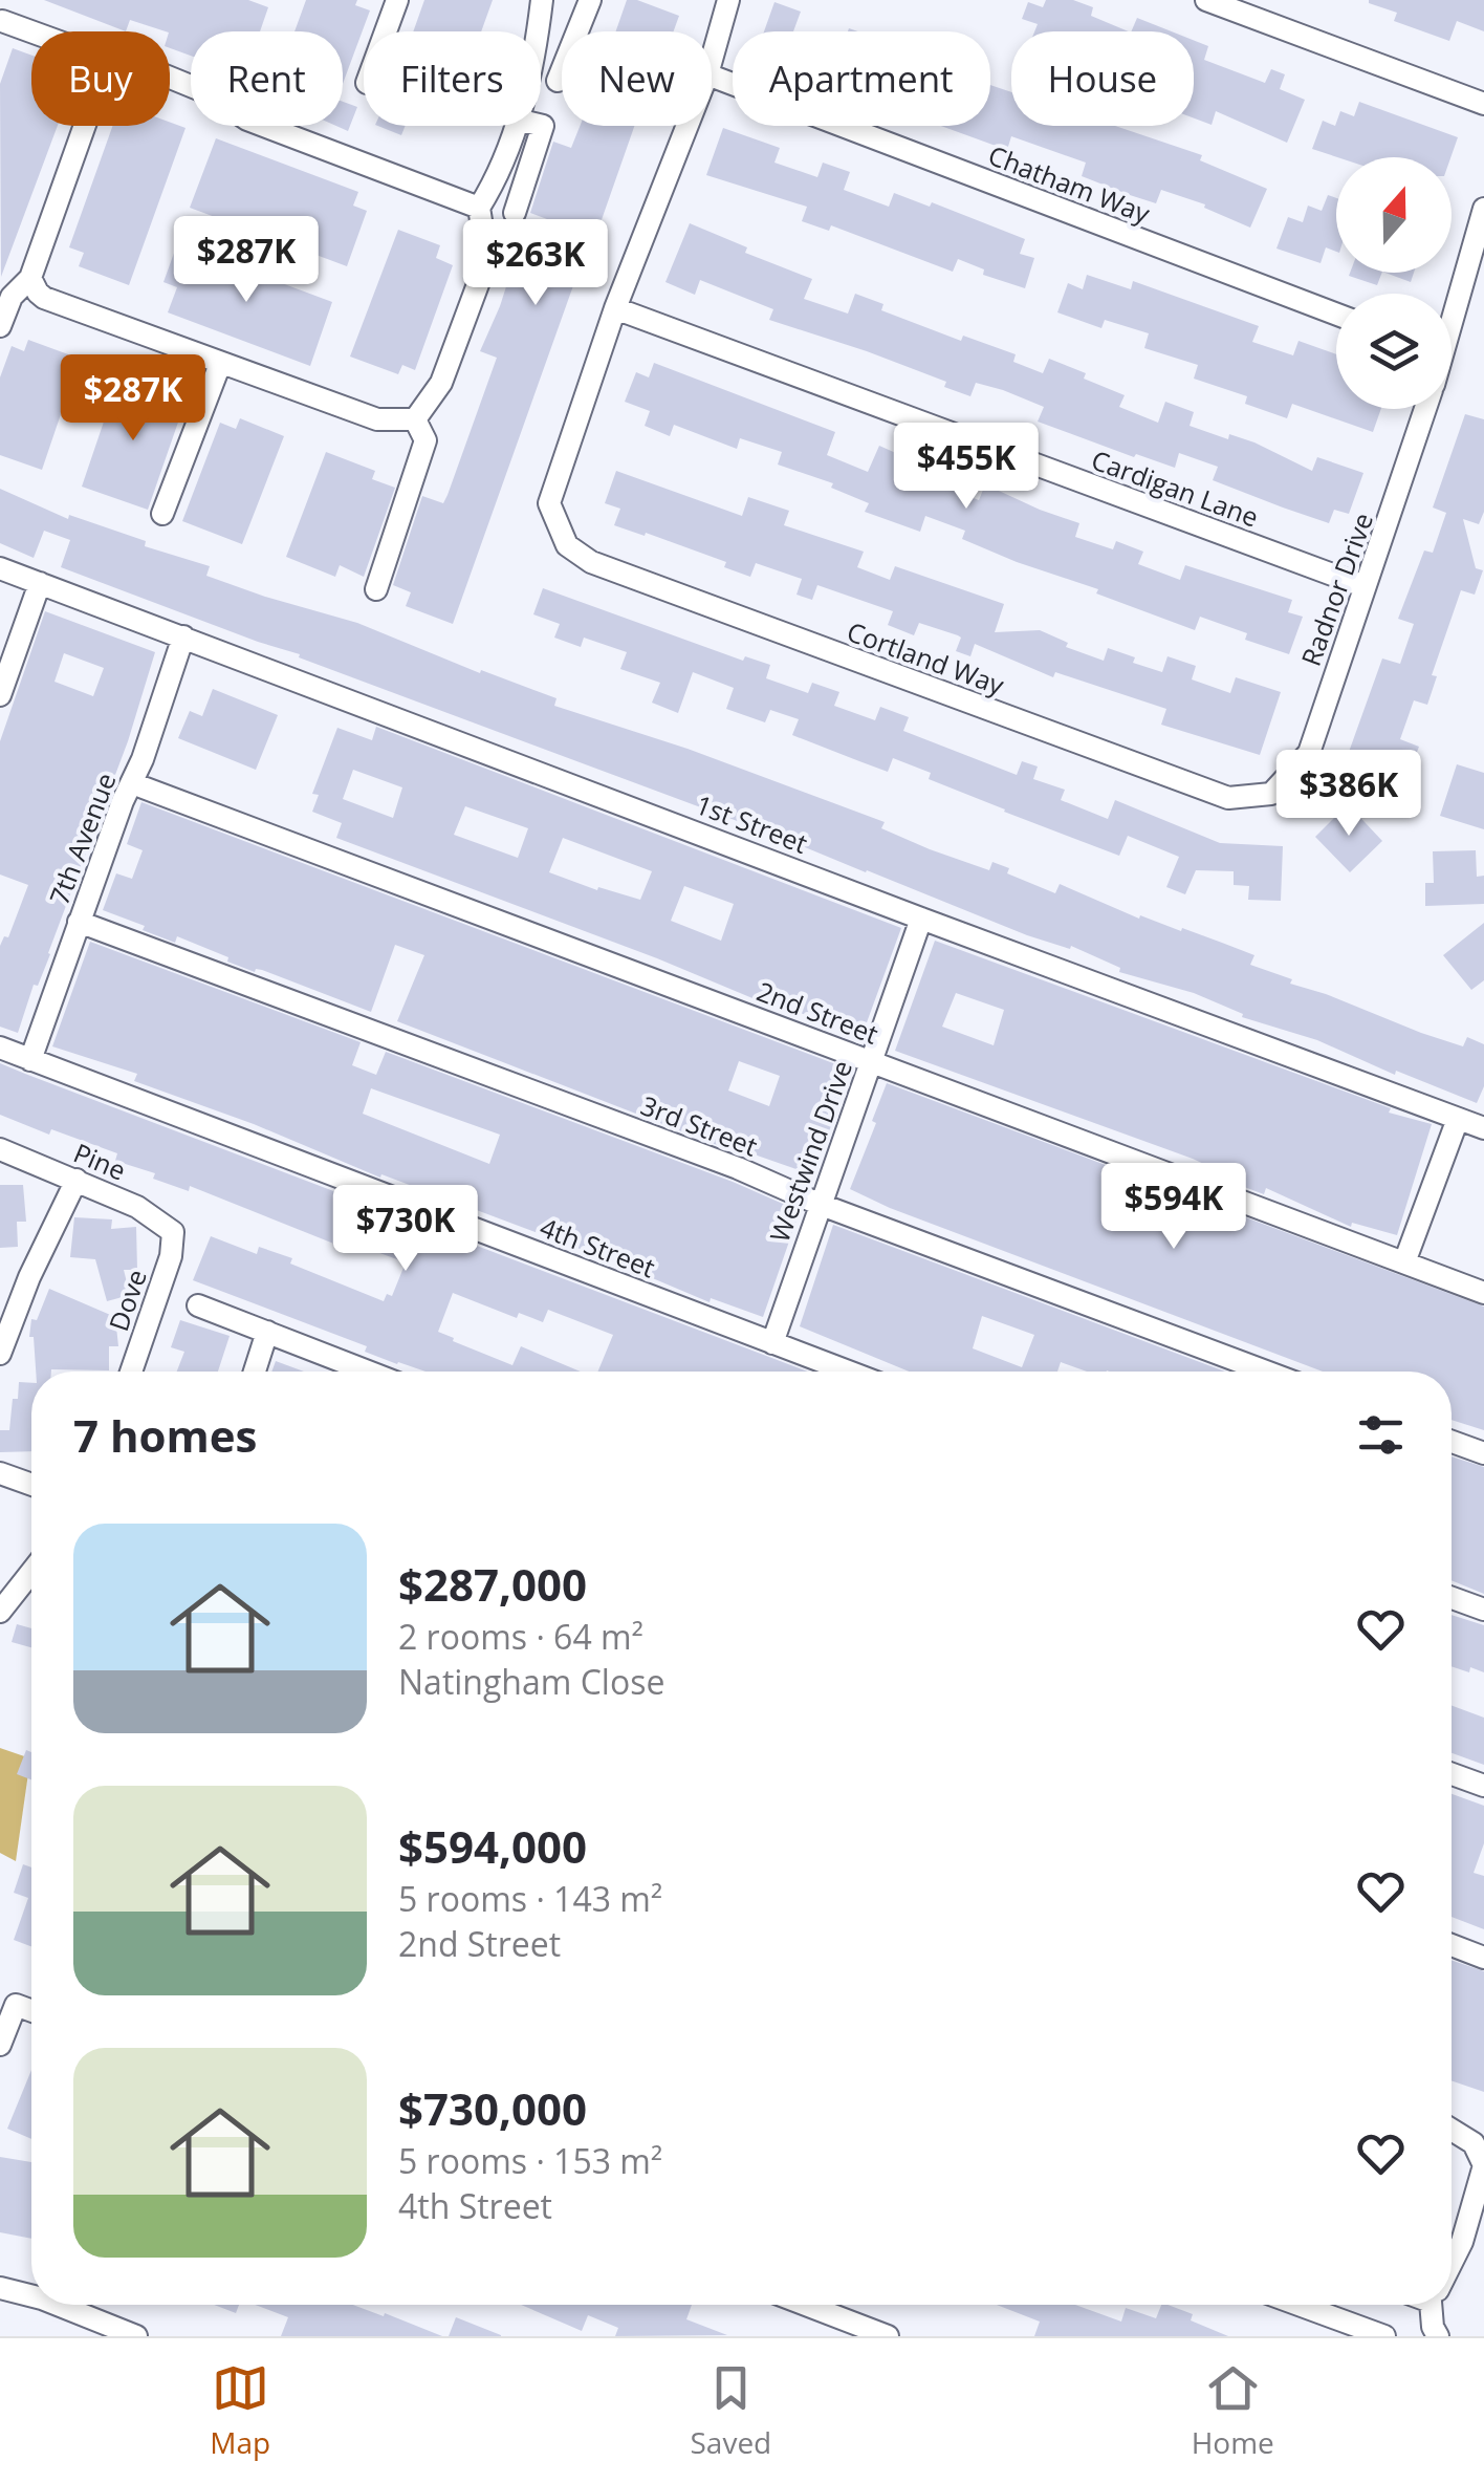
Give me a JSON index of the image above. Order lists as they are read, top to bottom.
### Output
{
  "streets": {
    "street": [
      "Chatham Way",
      "Cardigan Lane",
      "Radnor Drive",
      "Cortland Way",
      "1st Street",
      "7th Avenue",
      "2nd Street",
      "3rd Street",
      "Westwind Drive",
      "Pine",
      "4th Street",
      "Dove"
    ]
  },
  "crossings": [
    ["Cardigan Lane", "Radnor Drive"],
    ["Cardigan Lane", "Cortland Way"],
    ["Radnor Drive", "Cortland Way"],
    ["1st Street", "7th Avenue"],
    ["1st Street", "Westwind Drive"],
    ["7th Avenue", "2nd Street"],
    ["7th Avenue", "3rd Street"],
    ["7th Avenue", "4th Street"],
    ["2nd Street", "Westwind Drive"],
    ["3rd Street", "Westwind Drive"],
    ["Westwind Drive", "4th Street"],
    ["Pine", "Dove"]
  ],
  "north": "top",
  "page": {
    "chip": [
      "Buy",
      "Rent",
      "Filters",
      "New",
      "Apartment",
      "House"
    ],
    "price": [
      "$287K",
      "$263K",
      "$287K",
      "$455K",
      "$386K",
      "$594K",
      "$730K"
    ],
    "heading": "7 homes",
    "list": [
      {
        "name": "$287,000",
        "note": "2 rooms · 64 m² · Natingham Close"
      },
      {
        "name": "$594,000",
        "note": "5 rooms · 143 m² · 2nd Street"
      },
      {
        "name": "$730,000",
        "note": "5 rooms · 153 m² · 4th Street"
      }
    ],
    "tabs": ["Map", "Saved", "Home"]
  }
}
